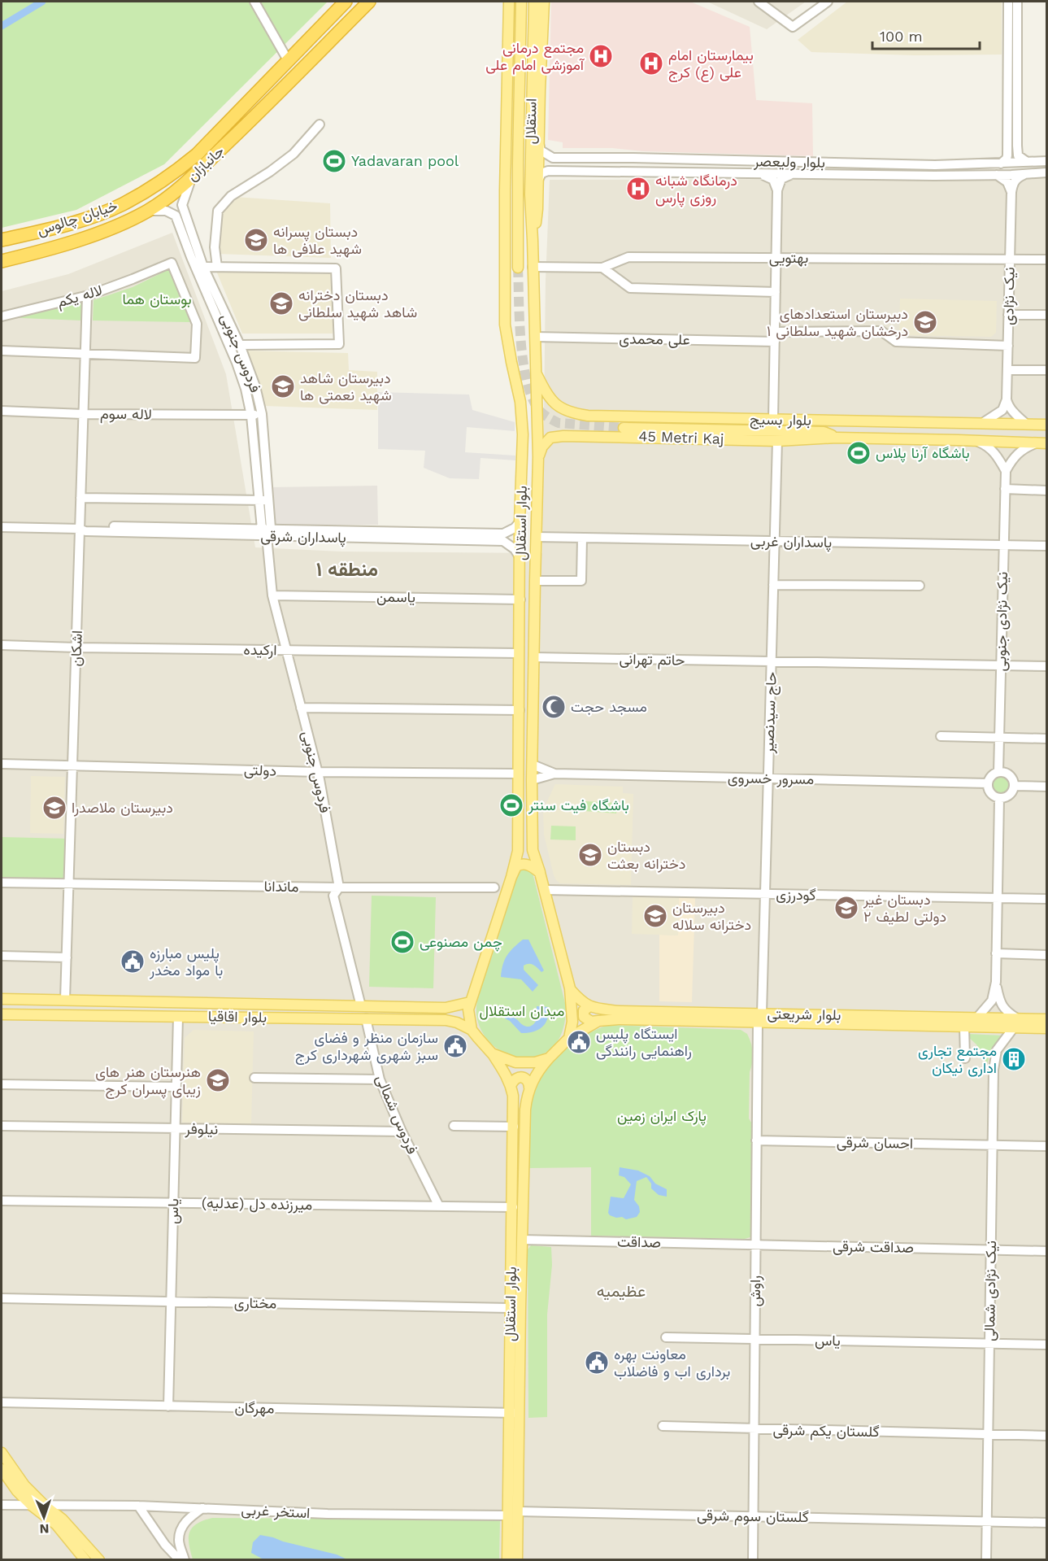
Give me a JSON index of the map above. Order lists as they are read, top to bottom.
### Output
{
  "streets": {
    "highway": ["جانبازان", "خیابان چالوس"],
    "main road": [
      "استقلال",
      "بلوار بسیج",
      "45 Metri Kaj",
      "بلوار استقلال",
      "بلوار شریعتی",
      "بلوار اقاقیا"
    ],
    "street": [
      "بلوار ولیعصر",
      "بهتویی",
      "لاله یکم",
      "نیک نژادی",
      "علی محمدی",
      "فردوس جنوبی",
      "لاله سوم",
      "پاسداران شرقی",
      "پاسداران غربی",
      "یاسمن",
      "نیک نژادی جنوبی",
      "اشکان",
      "ارکیده",
      "حاتم تهرانی",
      "حاج سیدنصیر",
      "دولتی",
      "مسرور خسروی",
      "ماندانا",
      "گودرزی",
      "فردوس شمالی",
      "نیلوفر",
      "احسان شرقی",
      "میرزنده دل (عدلیه)",
      "یاس",
      "صداقت",
      "صداقت شرقی",
      "راوش",
      "نیک نژادی شمالی",
      "مختاری",
      "مهرگان",
      "گلستان یکم شرقی",
      "استخر غربی",
      "گلستان سوم شرقی"
    ]
  },
  "crossings": [
    ["استقلال", "بلوار استقلال"],
    ["جانبازان", "فردوس جنوبی"],
    ["بهتویی", "نیک نژادی"],
    ["بهتویی", "بلوار استقلال"],
    ["لاله یکم", "اشکان"],
    ["علی محمدی", "بلوار استقلال"],
    ["فردوس جنوبی", "لاله سوم"],
    ["فردوس جنوبی", "پاسداران شرقی"],
    ["فردوس جنوبی", "یاسمن"],
    ["فردوس جنوبی", "ارکیده"],
    ["فردوس جنوبی", "دولتی"],
    ["فردوس جنوبی", "ماندانا"],
    ["فردوس جنوبی", "بلوار اقاقیا"],
    ["لاله سوم", "اشکان"],
    ["بلوار بسیج", "بلوار استقلال"],
    ["45 Metri Kaj", "بلوار استقلال"],
    ["45 Metri Kaj", "حاج سیدنصیر"],
    ["بلوار استقلال", "پاسداران غربی"],
    ["بلوار استقلال", "یاسمن"],
    ["بلوار استقلال", "ارکیده"],
    ["بلوار استقلال", "حاتم تهرانی"],
    ["بلوار استقلال", "دولتی"],
    ["بلوار استقلال", "میرزنده دل (عدلیه)"],
    ["بلوار استقلال", "صداقت"],
    ["بلوار استقلال", "مختاری"],
    ["بلوار استقلال", "مهرگان"],
    ["بلوار استقلال", "استخر غربی"],
    ["بلوار استقلال", "گلستان سوم شرقی"],
    ["پاسداران شرقی", "اشکان"],
    ["پاسداران غربی", "نیک نژادی جنوبی"],
    ["پاسداران غربی", "حاج سیدنصیر"],
    ["نیک نژادی جنوبی", "حاتم تهرانی"],
    ["نیک نژادی جنوبی", "مسرور خسروی"],
    ["اشکان", "ارکیده"],
    ["اشکان", "دولتی"],
    ["اشکان", "ماندانا"],
    ["اشکان", "بلوار اقاقیا"],
    ["حاتم تهرانی", "حاج سیدنصیر"],
    ["حاج سیدنصیر", "مسرور خسروی"],
    ["حاج سیدنصیر", "گودرزی"],
    ["حاج سیدنصیر", "بلوار شریعتی"],
    ["حاج سیدنصیر", "راوش"],
    ["بلوار شریعتی", "راوش"],
    ["بلوار شریعتی", "نیک نژادی شمالی"],
    ["بلوار اقاقیا", "فردوس شمالی"],
    ["بلوار اقاقیا", "یاس"],
    ["فردوس شمالی", "نیلوفر"],
    ["فردوس شمالی", "میرزنده دل (عدلیه)"],
    ["نیلوفر", "یاس"],
    ["احسان شرقی", "راوش"],
    ["احسان شرقی", "نیک نژادی شمالی"],
    ["میرزنده دل (عدلیه)", "یاس"],
    ["یاس", "راوش"],
    ["یاس", "نیک نژادی شمالی"],
    ["یاس", "مختاری"],
    ["یاس", "مهرگان"],
    ["صداقت", "صداقت شرقی"],
    ["صداقت", "راوش"],
    ["صداقت شرقی", "راوش"],
    ["صداقت شرقی", "نیک نژادی شمالی"],
    ["راوش", "گلستان یکم شرقی"],
    ["راوش", "گلستان سوم شرقی"],
    ["نیک نژادی شمالی", "گلستان یکم شرقی"],
    ["نیک نژادی شمالی", "گلستان سوم شرقی"]
  ],
  "districts": ["منطقه ۱", "عظیمیه"],
  "parks": ["بوستان هما", "میدان استقلال", "پارک ایران زمین"],
  "places": {
    "hospital": ["مجتمع درمانی آموزشی امام علی", "بیمارستان امام علی (ع) کرج", "درمانگاه شبانه روزی پارس"],
    "sports": [
      "Yadavaran pool",
      "باشگاه آرنا پلاس",
      "باشگاه فیت سنتر",
      "چمن مصنوعی"
    ],
    "school or university": [
      "دبستان پسرانه شهید علافی ها",
      "دبستان دخترانه شاهد شهید سلطانی",
      "دبیرستان استعدادهای درخشان شهید سلطانی ۱",
      "دبیرستان شاهد شهید نعمتی ها",
      "دبیرستان ملاصدرا",
      "دبستان دخترانه بعثت",
      "دبستان غیر دولتی لطیف ۲",
      "دبیرستان دخترانه سلاله",
      "هنرستان هنر های زیبای پسران کرج"
    ],
    "mosque": ["مسجد حجت"],
    "public building": [
      "پلیس مبارزه با مواد مخدر",
      "ایستگاه پلیس راهنمایی رانندگی",
      "سازمان منظر و فضای سبز شهری شهرداری کرج",
      "معاونت بهره برداری اب و فاضلاب"
    ],
    "building": ["مجتمع تجاری اداری نیکان"]
  },
  "scale_bar": "100 m",
  "north": "bottom"
}
